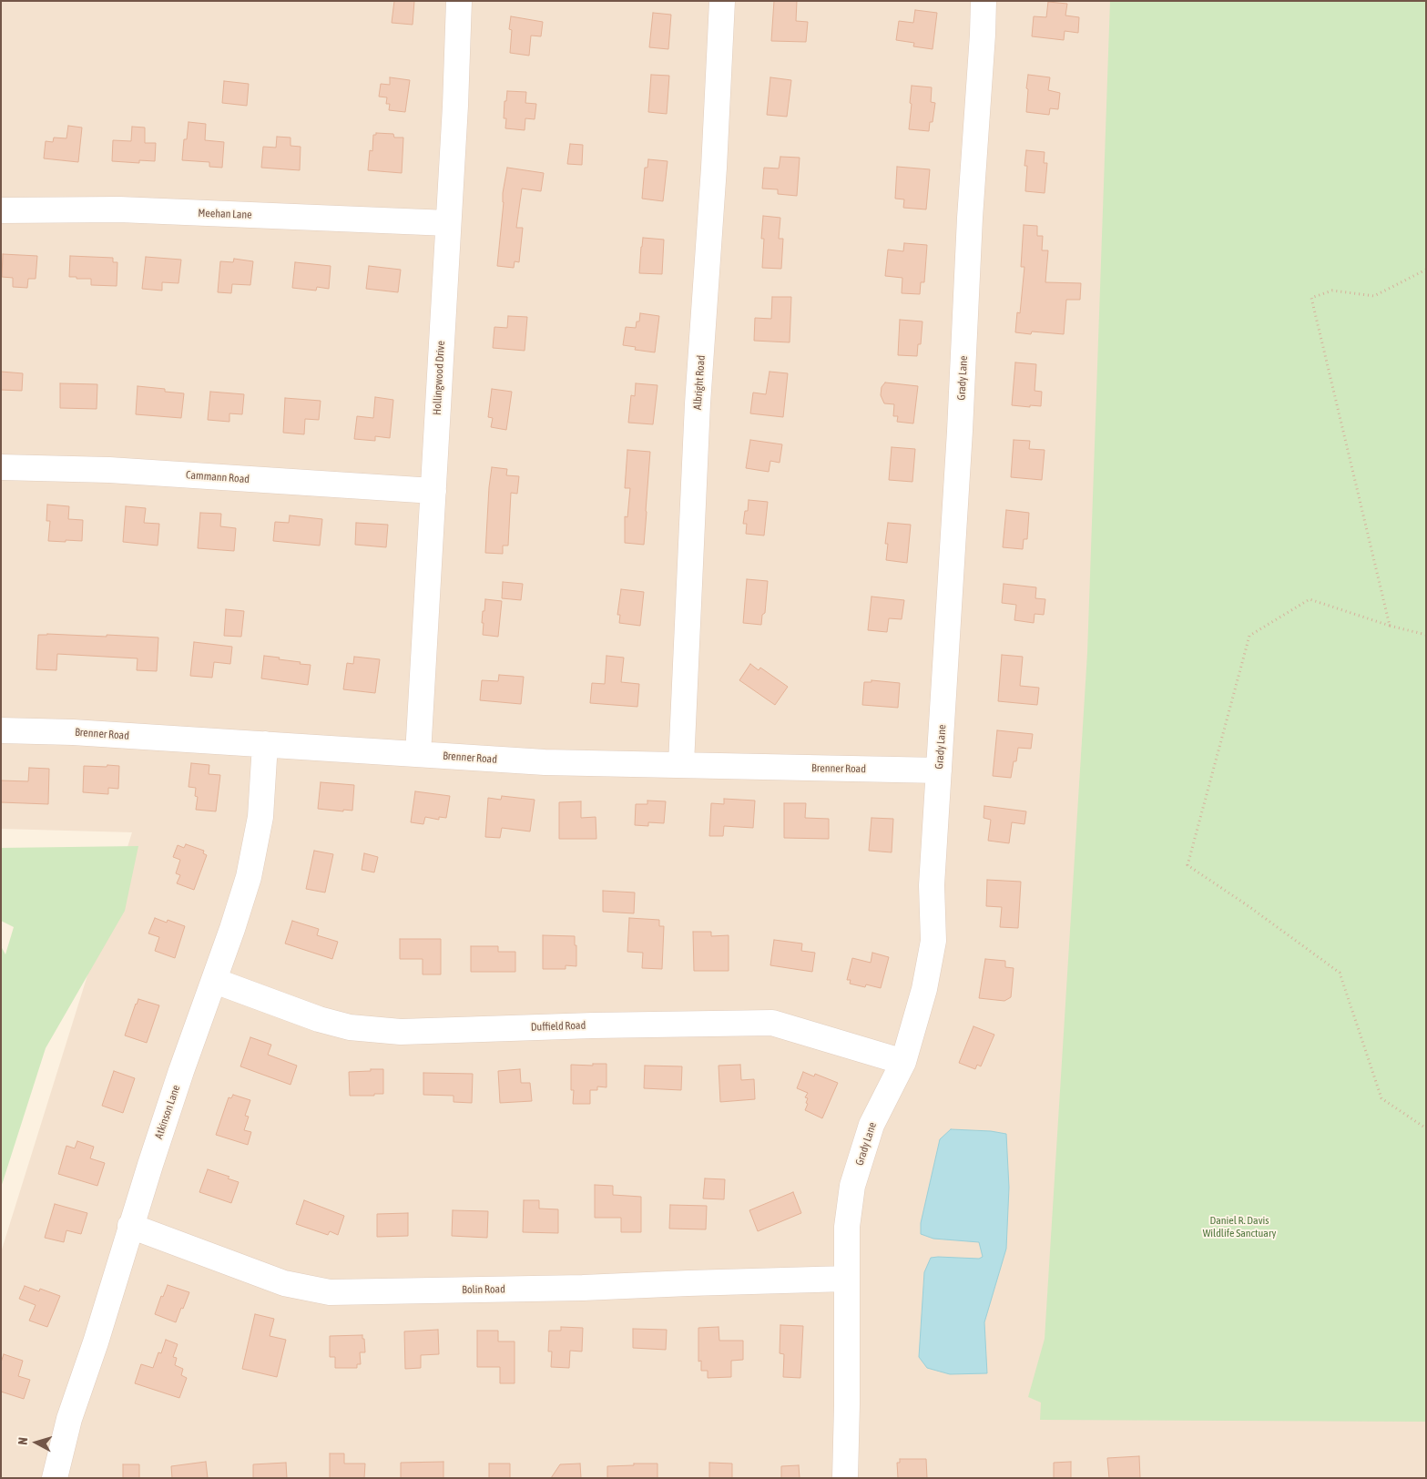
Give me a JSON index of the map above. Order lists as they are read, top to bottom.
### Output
{
  "streets": {
    "street": [
      "Meehan Lane",
      "Hollingwood Drive",
      "Grady Lane",
      "Albright Road",
      "Cammann Road",
      "Brenner Road",
      "Duffield Road",
      "Atkinson Lane",
      "Bolin Road"
    ]
  },
  "crossings": [
    ["Meehan Lane", "Hollingwood Drive"],
    ["Hollingwood Drive", "Cammann Road"],
    ["Hollingwood Drive", "Brenner Road"],
    ["Grady Lane", "Brenner Road"],
    ["Grady Lane", "Duffield Road"],
    ["Grady Lane", "Bolin Road"],
    ["Albright Road", "Brenner Road"],
    ["Brenner Road", "Atkinson Lane"],
    ["Duffield Road", "Atkinson Lane"],
    ["Atkinson Lane", "Bolin Road"]
  ],
  "parks": ["Daniel R. Davis Wildlife Sanctuary"],
  "north": "left"
}
